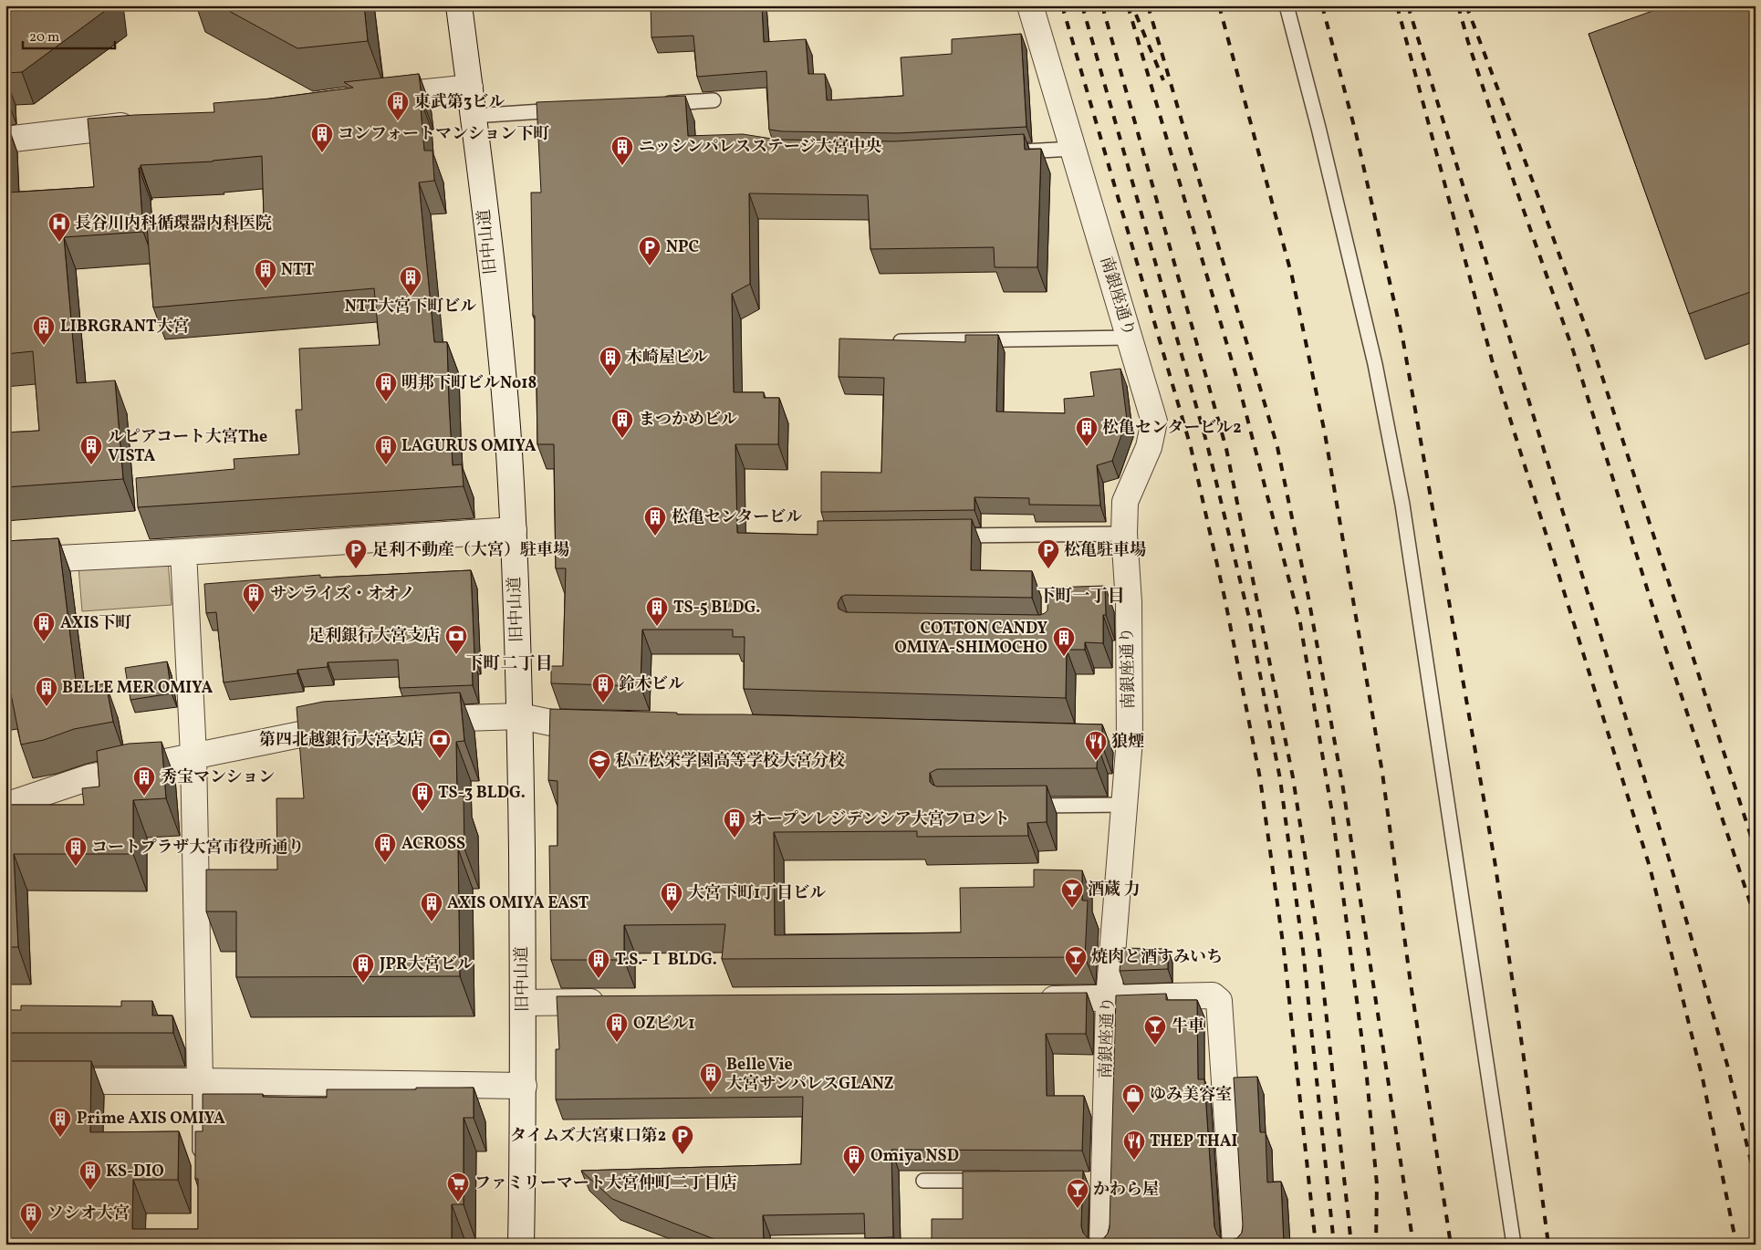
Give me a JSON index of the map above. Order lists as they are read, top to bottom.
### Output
{
  "streets": {
    "street": ["旧中山道", "南銀座通り"]
  },
  "districts": ["下町一丁目", "下町二丁目"],
  "places": {
    "building": [
      "東武第3ビル",
      "コンフォートマンション下町",
      "ニッシンパレスステージ大宮中央",
      "NTT",
      "NTT大宮下町ビル",
      "LIBRGRANT大宮",
      "木崎屋ビル",
      "明邦下町ビルNo18",
      "まつかめビル",
      "松亀センタービル2",
      "ルピアコート大宮The VISTA",
      "LAGURUS OMIYA",
      "松亀センタービル",
      "サンライズ・オオノ",
      "TS-5 BLDG.",
      "AXIS下町",
      "COTTON CANDY OMIYA-SHIMOCHO",
      "鈴木ビル",
      "BELLE MER OMIYA",
      "秀宝マンション",
      "TS-3 BLDG.",
      "オープンレジデンシア大宮フロント",
      "ACROSS",
      "コートプラザ大宮市役所通り",
      "大宮下町1丁目ビル",
      "AXIS OMIYA EAST",
      "T.S.-Ⅰ BLDG.",
      "JPR大宮ビル",
      "OZビル1",
      "Belle Vie 大宮サンパレスGLANZ",
      "Prime AXIS OMIYA",
      "Omiya NSD",
      "KS-DIO",
      "ソシオ大宮"
    ],
    "hospital": ["長谷川内科循環器内科医院"],
    "parking": [
      "NPC",
      "足利不動産（大宮）駐車場",
      "松亀駐車場",
      "タイムズ大宮東口第2"
    ],
    "bank": ["足利銀行大宮支店", "第四北越銀行大宮支店"],
    "restaurant": ["狼煙", "THEP THAI"],
    "school or university": ["私立松栄学園高等学校大宮分校"],
    "bar": [
      "酒蔵 力",
      "焼肉と酒すみいち",
      "牛車",
      "かわら屋"
    ],
    "shop": ["ゆみ美容室"],
    "supermarket": ["ファミリーマート大宮仲町二丁目店"]
  },
  "scale_bar": "20 m"
}
